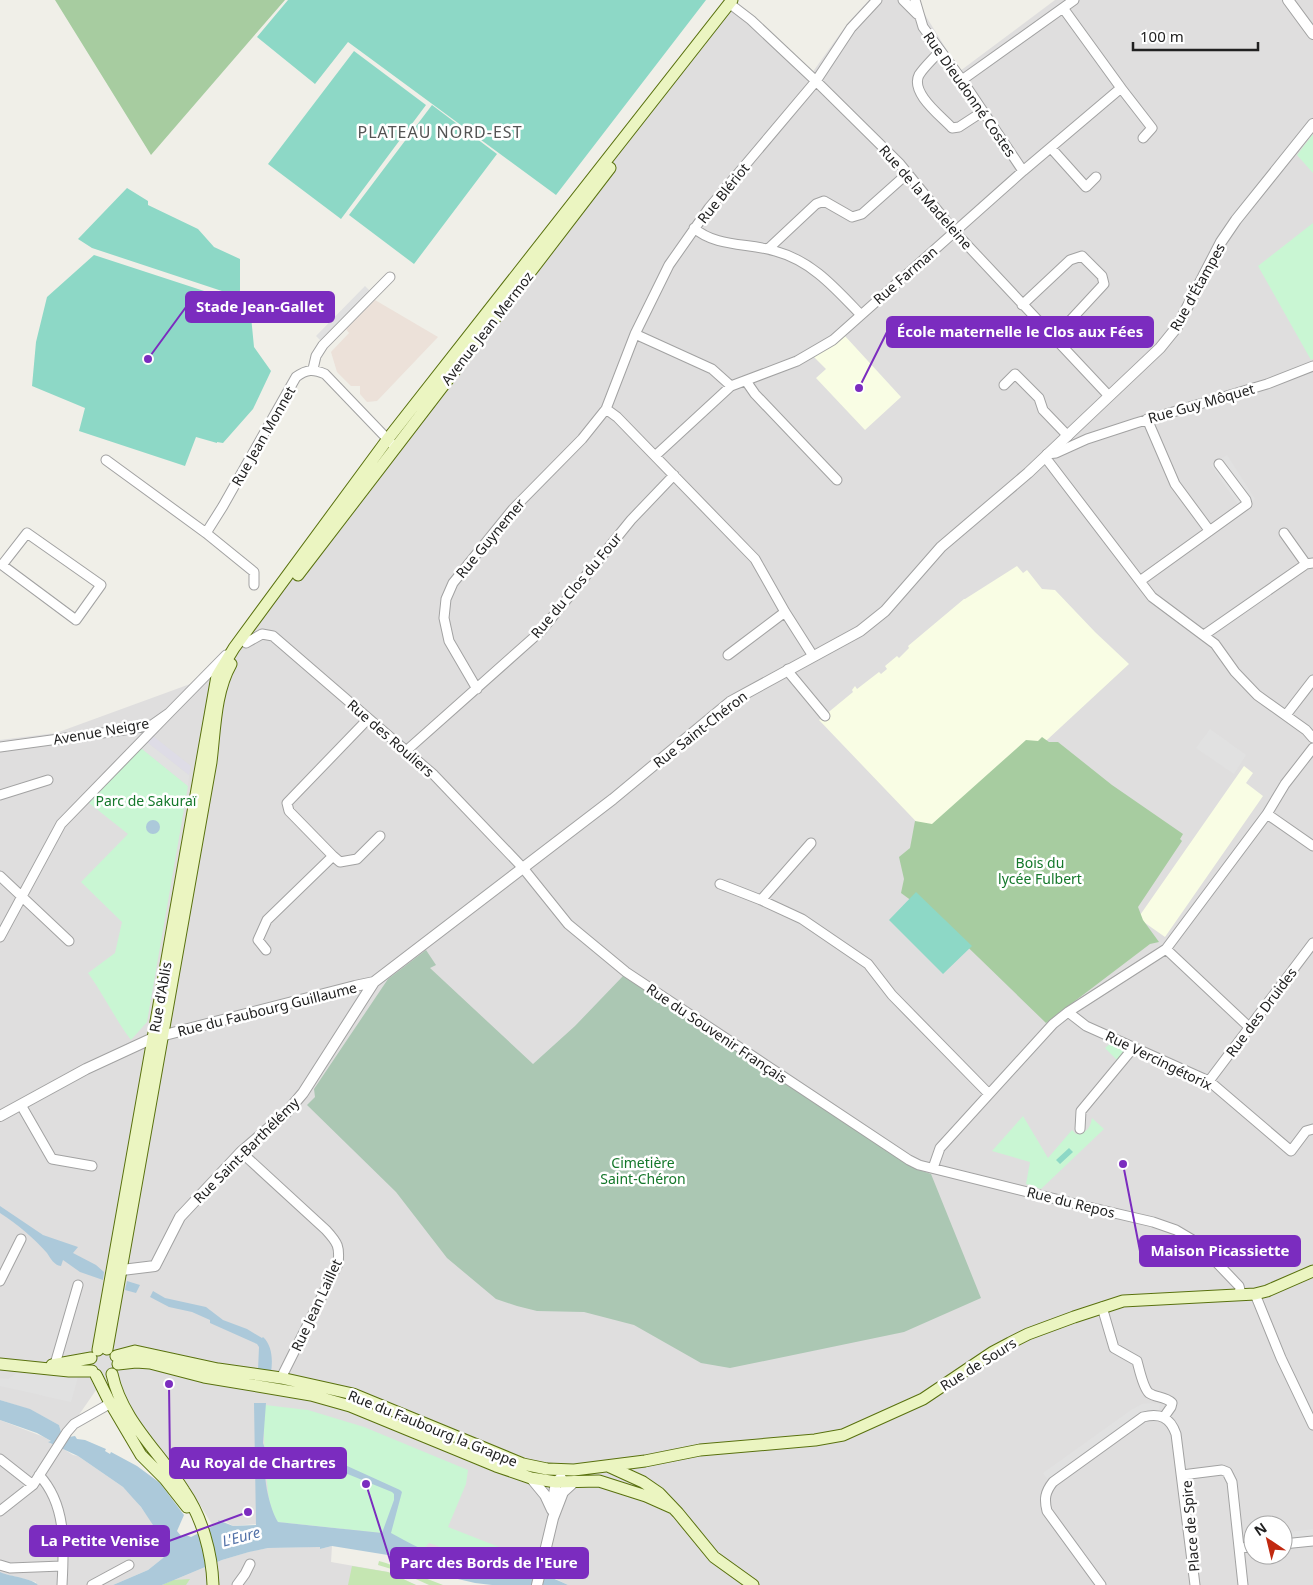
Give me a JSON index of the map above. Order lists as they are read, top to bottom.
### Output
{
  "streets": {
    "main road": [
      "Avenue Jean Mermoz",
      "Rue d'Ablis",
      "Rue de Sours",
      "Rue du Faubourg la Grappe"
    ],
    "street": [
      "Rue Dieudonné Costes",
      "Rue Blériot",
      "Rue de la Madeleine",
      "Rue Farman",
      "Rue d'Étampes",
      "Rue Guy Môquet",
      "Rue Jean Monnet",
      "Rue Guynemer",
      "Rue du Clos du Four",
      "Rue Saint-Chéron",
      "Avenue Neigre",
      "Rue des Rouliers",
      "Rue du Faubourg Guillaume",
      "Rue des Druides",
      "Rue du Souvenir Français",
      "Rue Vercingétorix",
      "Rue Saint-Barthélémy",
      "Rue du Repos",
      "Rue Jean Laillet",
      "Place de Spire"
    ]
  },
  "crossings": [
    ["Rue Dieudonné Costes", "Rue Farman"],
    ["Rue Blériot", "Rue de la Madeleine"],
    ["Rue Blériot", "Rue Guynemer"],
    ["Rue de la Madeleine", "Rue Farman"],
    ["Rue de la Madeleine", "Rue d'Étampes"],
    ["Rue de la Madeleine", "Avenue Jean Mermoz"],
    ["Rue d'Étampes", "Rue Guy Môquet"],
    ["Rue d'Étampes", "Rue Saint-Chéron"],
    ["Avenue Jean Mermoz", "Avenue Neigre"],
    ["Avenue Jean Mermoz", "Rue des Rouliers"],
    ["Avenue Jean Mermoz", "Rue d'Ablis"],
    ["Rue Guy Môquet", "Rue Saint-Chéron"],
    ["Rue Guynemer", "Rue du Clos du Four"],
    ["Rue du Clos du Four", "Rue des Rouliers"],
    ["Rue Saint-Chéron", "Rue des Rouliers"],
    ["Rue Saint-Chéron", "Rue du Faubourg Guillaume"],
    ["Rue Saint-Chéron", "Rue du Souvenir Français"],
    ["Rue Saint-Chéron", "Rue Saint-Barthélémy"],
    ["Avenue Neigre", "Rue d'Ablis"],
    ["Rue des Rouliers", "Rue du Souvenir Français"],
    ["Rue d'Ablis", "Rue du Faubourg Guillaume"],
    ["Rue d'Ablis", "Rue Saint-Barthélémy"],
    ["Rue d'Ablis", "Rue du Faubourg la Grappe"],
    ["Rue du Faubourg Guillaume", "Rue Saint-Barthélémy"],
    ["Rue des Druides", "Rue Vercingétorix"],
    ["Rue du Souvenir Français", "Rue du Repos"],
    ["Rue Saint-Barthélémy", "Rue Jean Laillet"],
    ["Rue du Repos", "Rue de Sours"],
    ["Rue Jean Laillet", "Rue du Faubourg la Grappe"],
    ["Rue de Sours", "Rue du Faubourg la Grappe"]
  ],
  "districts": ["PLATEAU NORD-EST"],
  "water": ["L'Eure"],
  "parks": ["Parc de Sakuraï", "Bois du lycée Fulbert", "Cimetière Saint-Chéron"],
  "places": [
    "Stade Jean-Gallet",
    "École maternelle le Clos aux Fées",
    "Maison Picassiette",
    "Au Royal de Chartres",
    "Parc des Bords de l'Eure",
    "La Petite Venise"
  ],
  "scale_bar": "100 m",
  "north": "top left"
}
